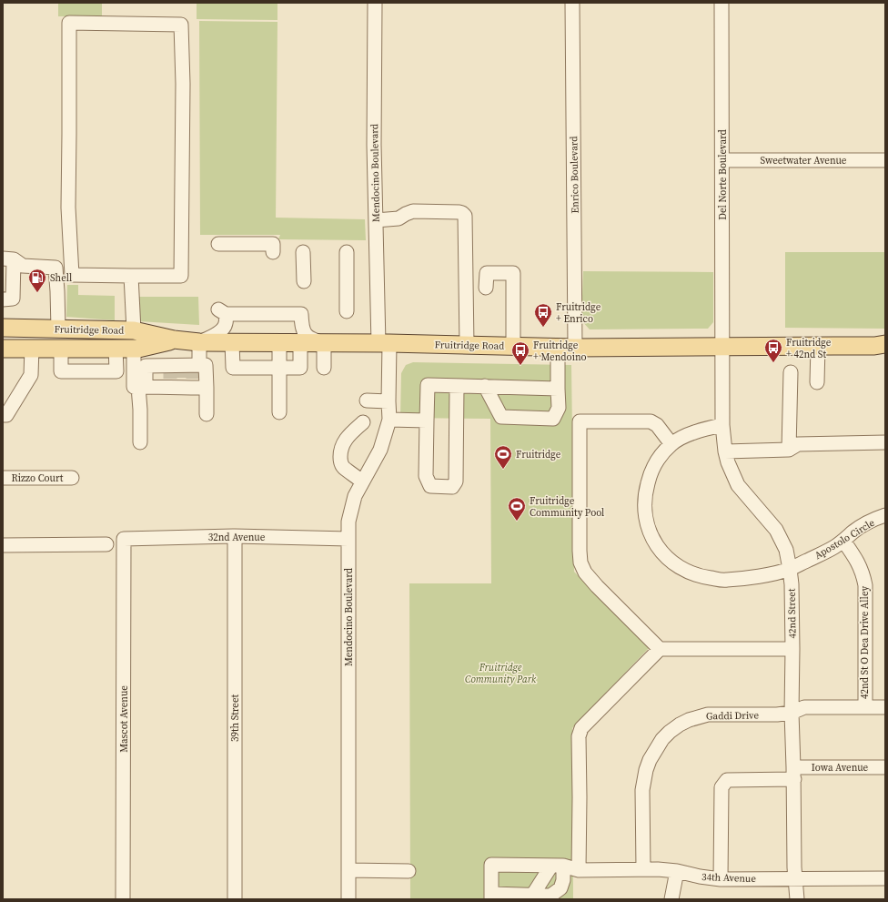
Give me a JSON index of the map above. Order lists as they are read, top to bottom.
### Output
{
  "streets": {
    "main road": ["Fruitridge Road"],
    "street": [
      "Sweetwater Avenue",
      "Mendocino Boulevard",
      "Enrico Boulevard",
      "Del Norte Boulevard",
      "Rizzo Court",
      "32nd Avenue",
      "Apostolo Circle",
      "42nd Street",
      "42nd St O Dea Drive Alley",
      "Gaddi Drive",
      "39th Street",
      "Mascot Avenue",
      "Iowa Avenue",
      "34th Avenue"
    ]
  },
  "crossings": [
    ["Sweetwater Avenue", "Del Norte Boulevard"],
    ["Mendocino Boulevard", "Fruitridge Road"],
    ["Mendocino Boulevard", "32nd Avenue"],
    ["Enrico Boulevard", "Fruitridge Road"],
    ["Del Norte Boulevard", "Fruitridge Road"],
    ["Del Norte Boulevard", "42nd Street"],
    ["Fruitridge Road", "42nd Street"],
    ["32nd Avenue", "39th Street"],
    ["32nd Avenue", "Mascot Avenue"],
    ["Apostolo Circle", "42nd Street"],
    ["Apostolo Circle", "42nd St O Dea Drive Alley"],
    ["42nd Street", "Gaddi Drive"],
    ["42nd Street", "Iowa Avenue"],
    ["42nd Street", "34th Avenue"],
    ["42nd St O Dea Drive Alley", "Gaddi Drive"],
    ["Gaddi Drive", "34th Avenue"],
    ["Iowa Avenue", "34th Avenue"]
  ],
  "parks": ["Fruitridge Community Park"],
  "places": {
    "fuel station": ["Shell"],
    "bus stop": ["Fruitridge + Enrico", "Fruitridge + 42nd St", "Fruitridge + Mendoino"],
    "sports": ["Fruitridge", "Fruitridge Community Pool"]
  }
}
